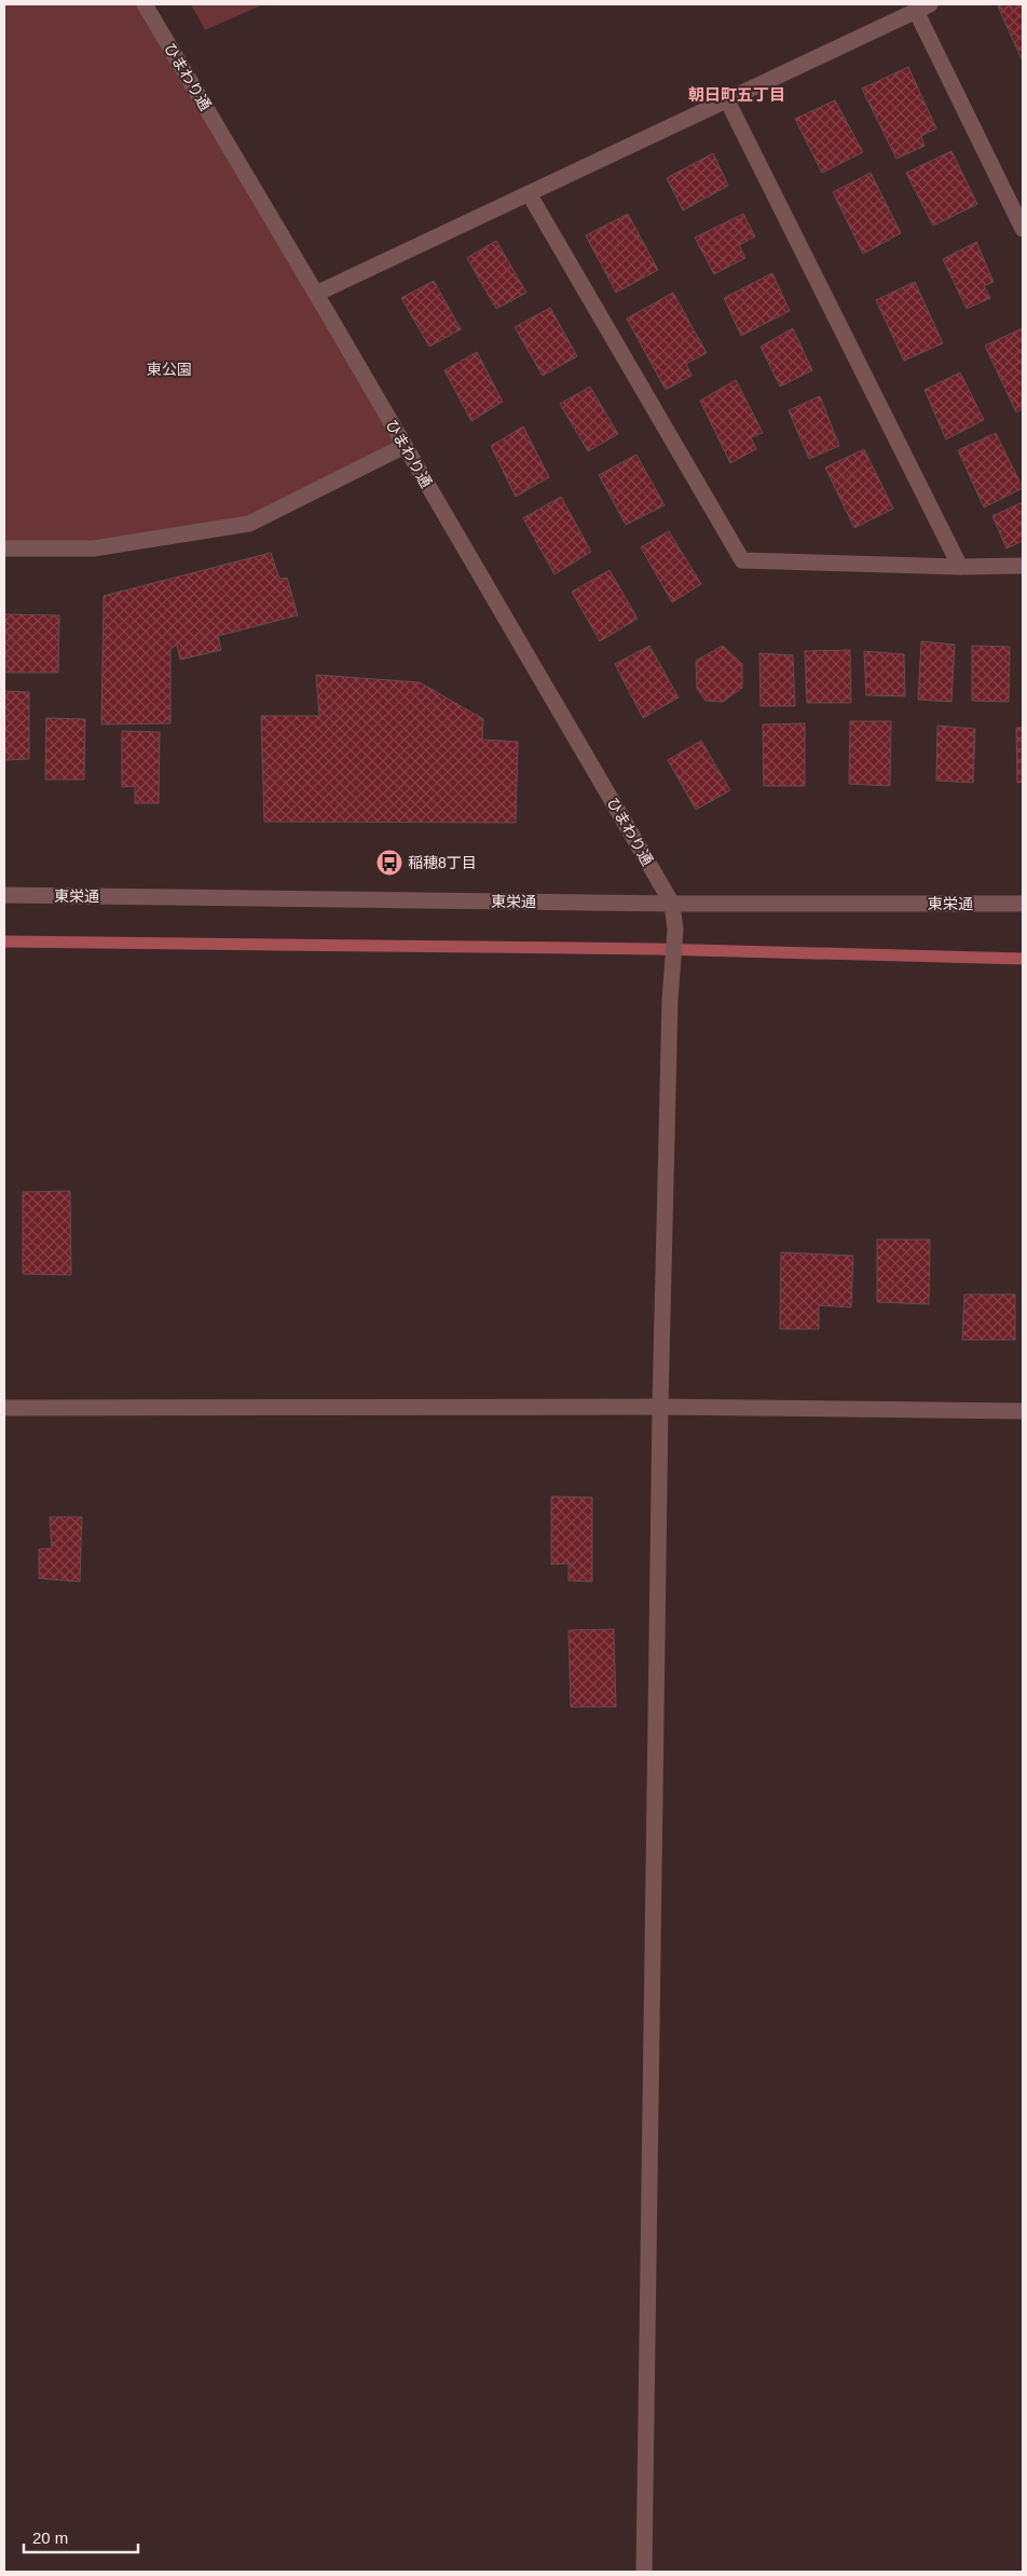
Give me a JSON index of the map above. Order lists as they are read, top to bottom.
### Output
{
  "streets": {
    "street": ["ひまわり通", "東栄通"]
  },
  "crossings": [
    ["ひまわり通", "東栄通"]
  ],
  "districts": ["朝日町五丁目"],
  "parks": ["東公園"],
  "places": {
    "bus stop": ["稲穂8丁目"]
  },
  "scale_bar": "20 m"
}
